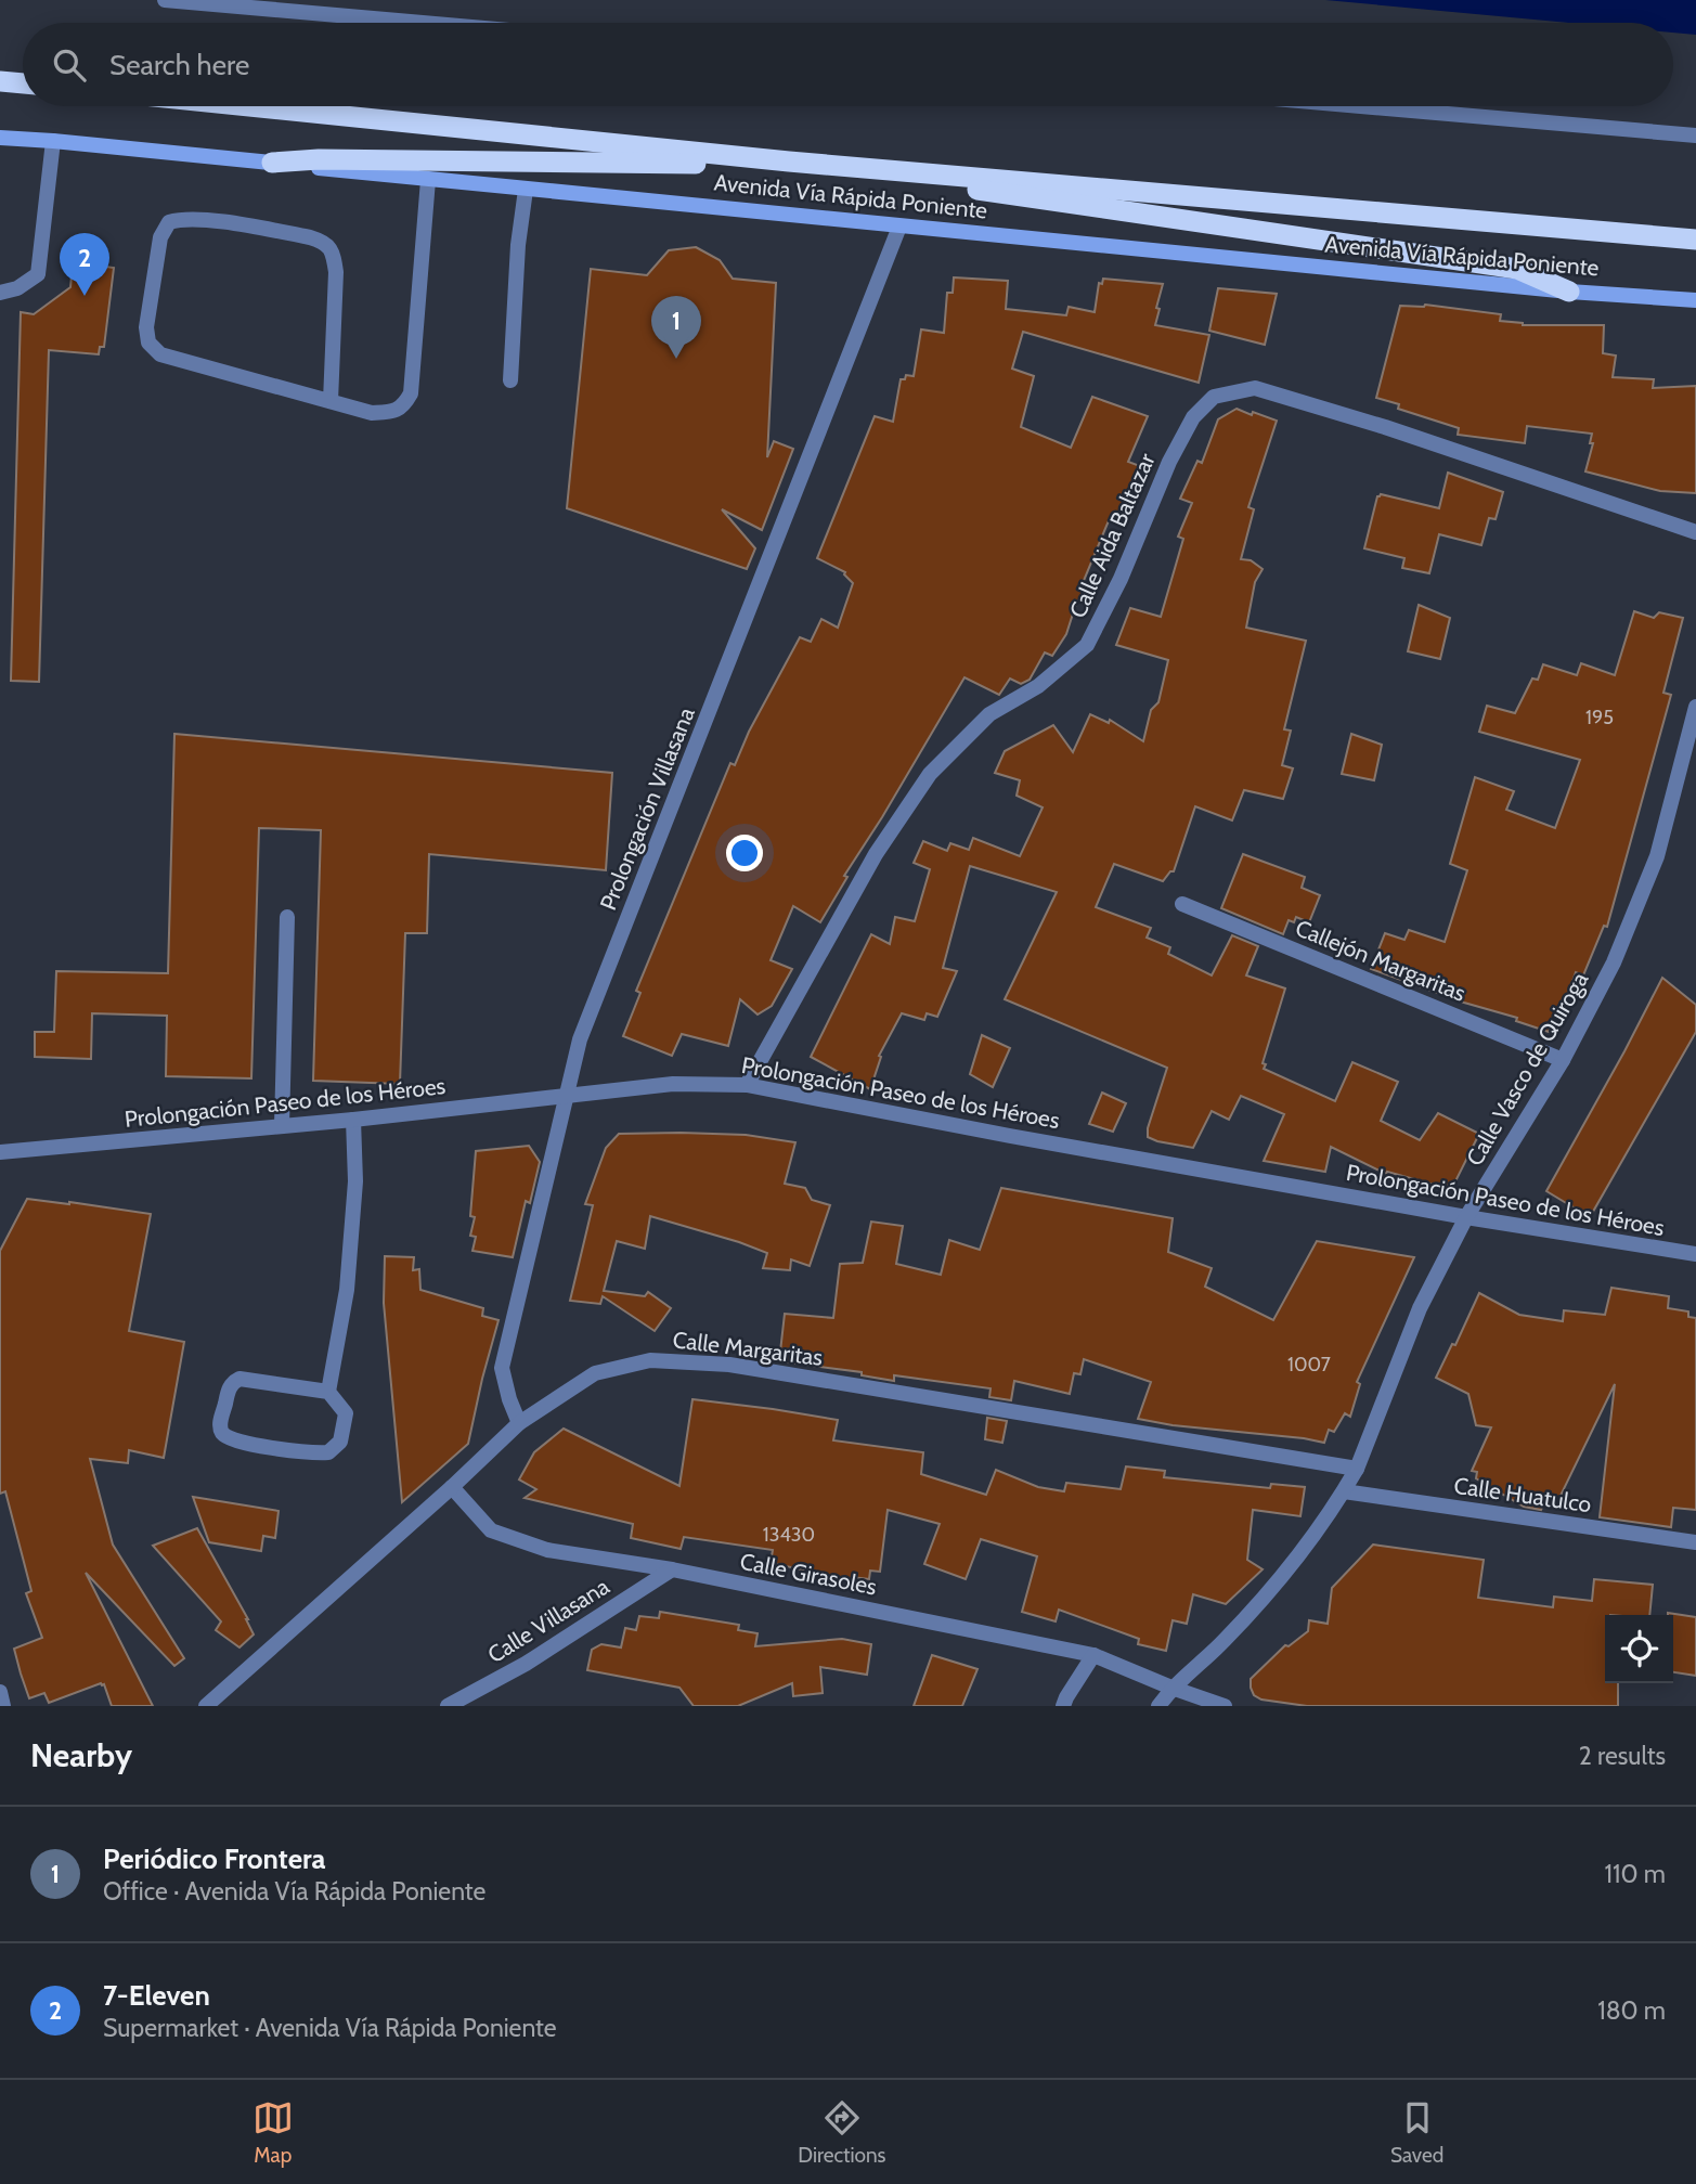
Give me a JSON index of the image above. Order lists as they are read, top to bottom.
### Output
{
  "streets": {
    "highway": ["Avenida Vía Rápida Poniente"],
    "street": [
      "Calle Aida Baltazar",
      "Prolongación Villasana",
      "Callejón Margaritas",
      "Calle Vasco de Quiroga",
      "Prolongación Paseo de los Héroes",
      "Calle Margaritas",
      "Calle Huatulco",
      "Calle Girasoles",
      "Calle Villasana"
    ]
  },
  "crossings": [
    ["Avenida Vía Rápida Poniente", "Prolongación Villasana"],
    ["Calle Aida Baltazar", "Prolongación Paseo de los Héroes"],
    ["Prolongación Villasana", "Prolongación Paseo de los Héroes"],
    ["Prolongación Villasana", "Calle Margaritas"],
    ["Callejón Margaritas", "Calle Vasco de Quiroga"],
    ["Calle Vasco de Quiroga", "Prolongación Paseo de los Héroes"],
    ["Calle Vasco de Quiroga", "Calle Margaritas"],
    ["Calle Vasco de Quiroga", "Calle Huatulco"],
    ["Calle Vasco de Quiroga", "Calle Girasoles"],
    ["Calle Margaritas", "Calle Girasoles"],
    ["Calle Girasoles", "Calle Villasana"]
  ],
  "house_numbers": ["195", "1007", "13430"],
  "page": {
    "search": "Search here",
    "pins": ["2", "1"],
    "heading": ["Nearby", "2 results"],
    "list": [
      {
        "mark": "1",
        "name": "Periódico Frontera",
        "note": "Office · Avenida Vía Rápida Poniente",
        "value": "110 m"
      },
      {
        "mark": "2",
        "name": "7-Eleven",
        "note": "Supermarket · Avenida Vía Rápida Poniente",
        "value": "180 m"
      }
    ],
    "nav": ["Map", "Directions", "Saved"]
  }
}
